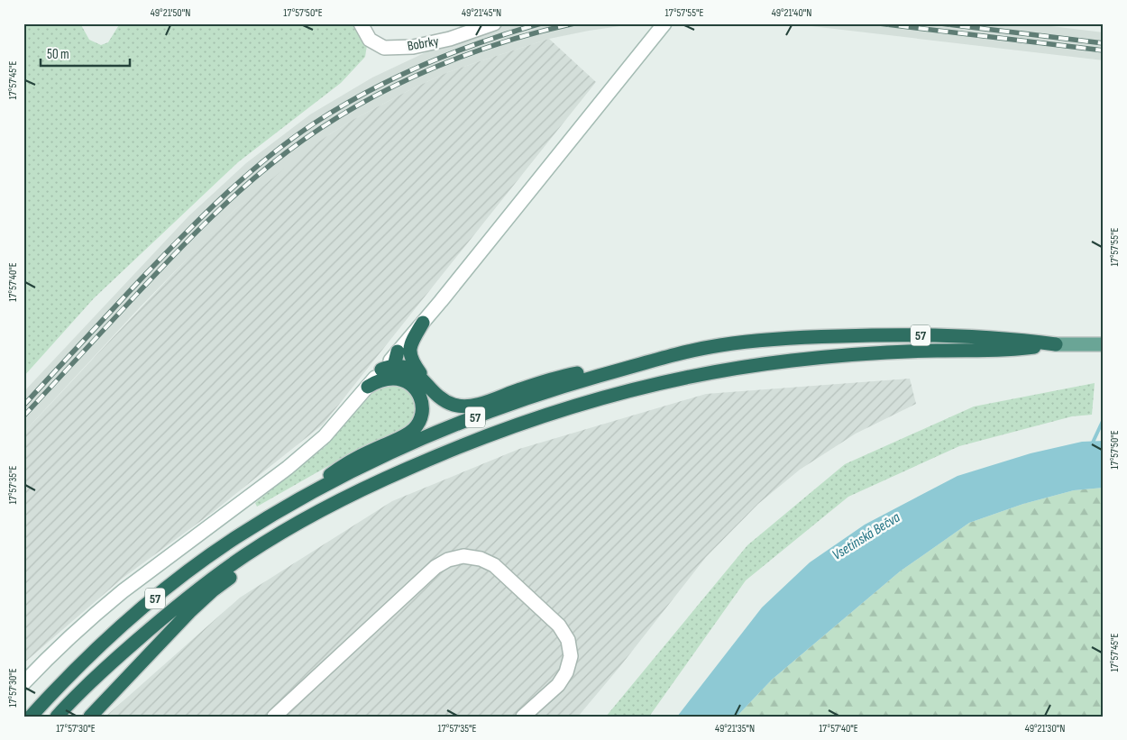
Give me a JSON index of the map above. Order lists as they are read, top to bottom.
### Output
{
  "streets": {
    "highway": ["57"],
    "street": ["Bobrky"]
  },
  "water": ["Vsetínská Bečva"],
  "scale_bar": "50 m",
  "coordinates": [
    "49°21'50\"N",
    "17°57'50\"E",
    "49°21'45\"N",
    "17°57'55\"E",
    "49°21'40\"N",
    "17°57'45\"E",
    "17°57'40\"E",
    "17°57'35\"E",
    "17°57'30\"E",
    "49°21'35\"N",
    "49°21'30\"N"
  ]
}
